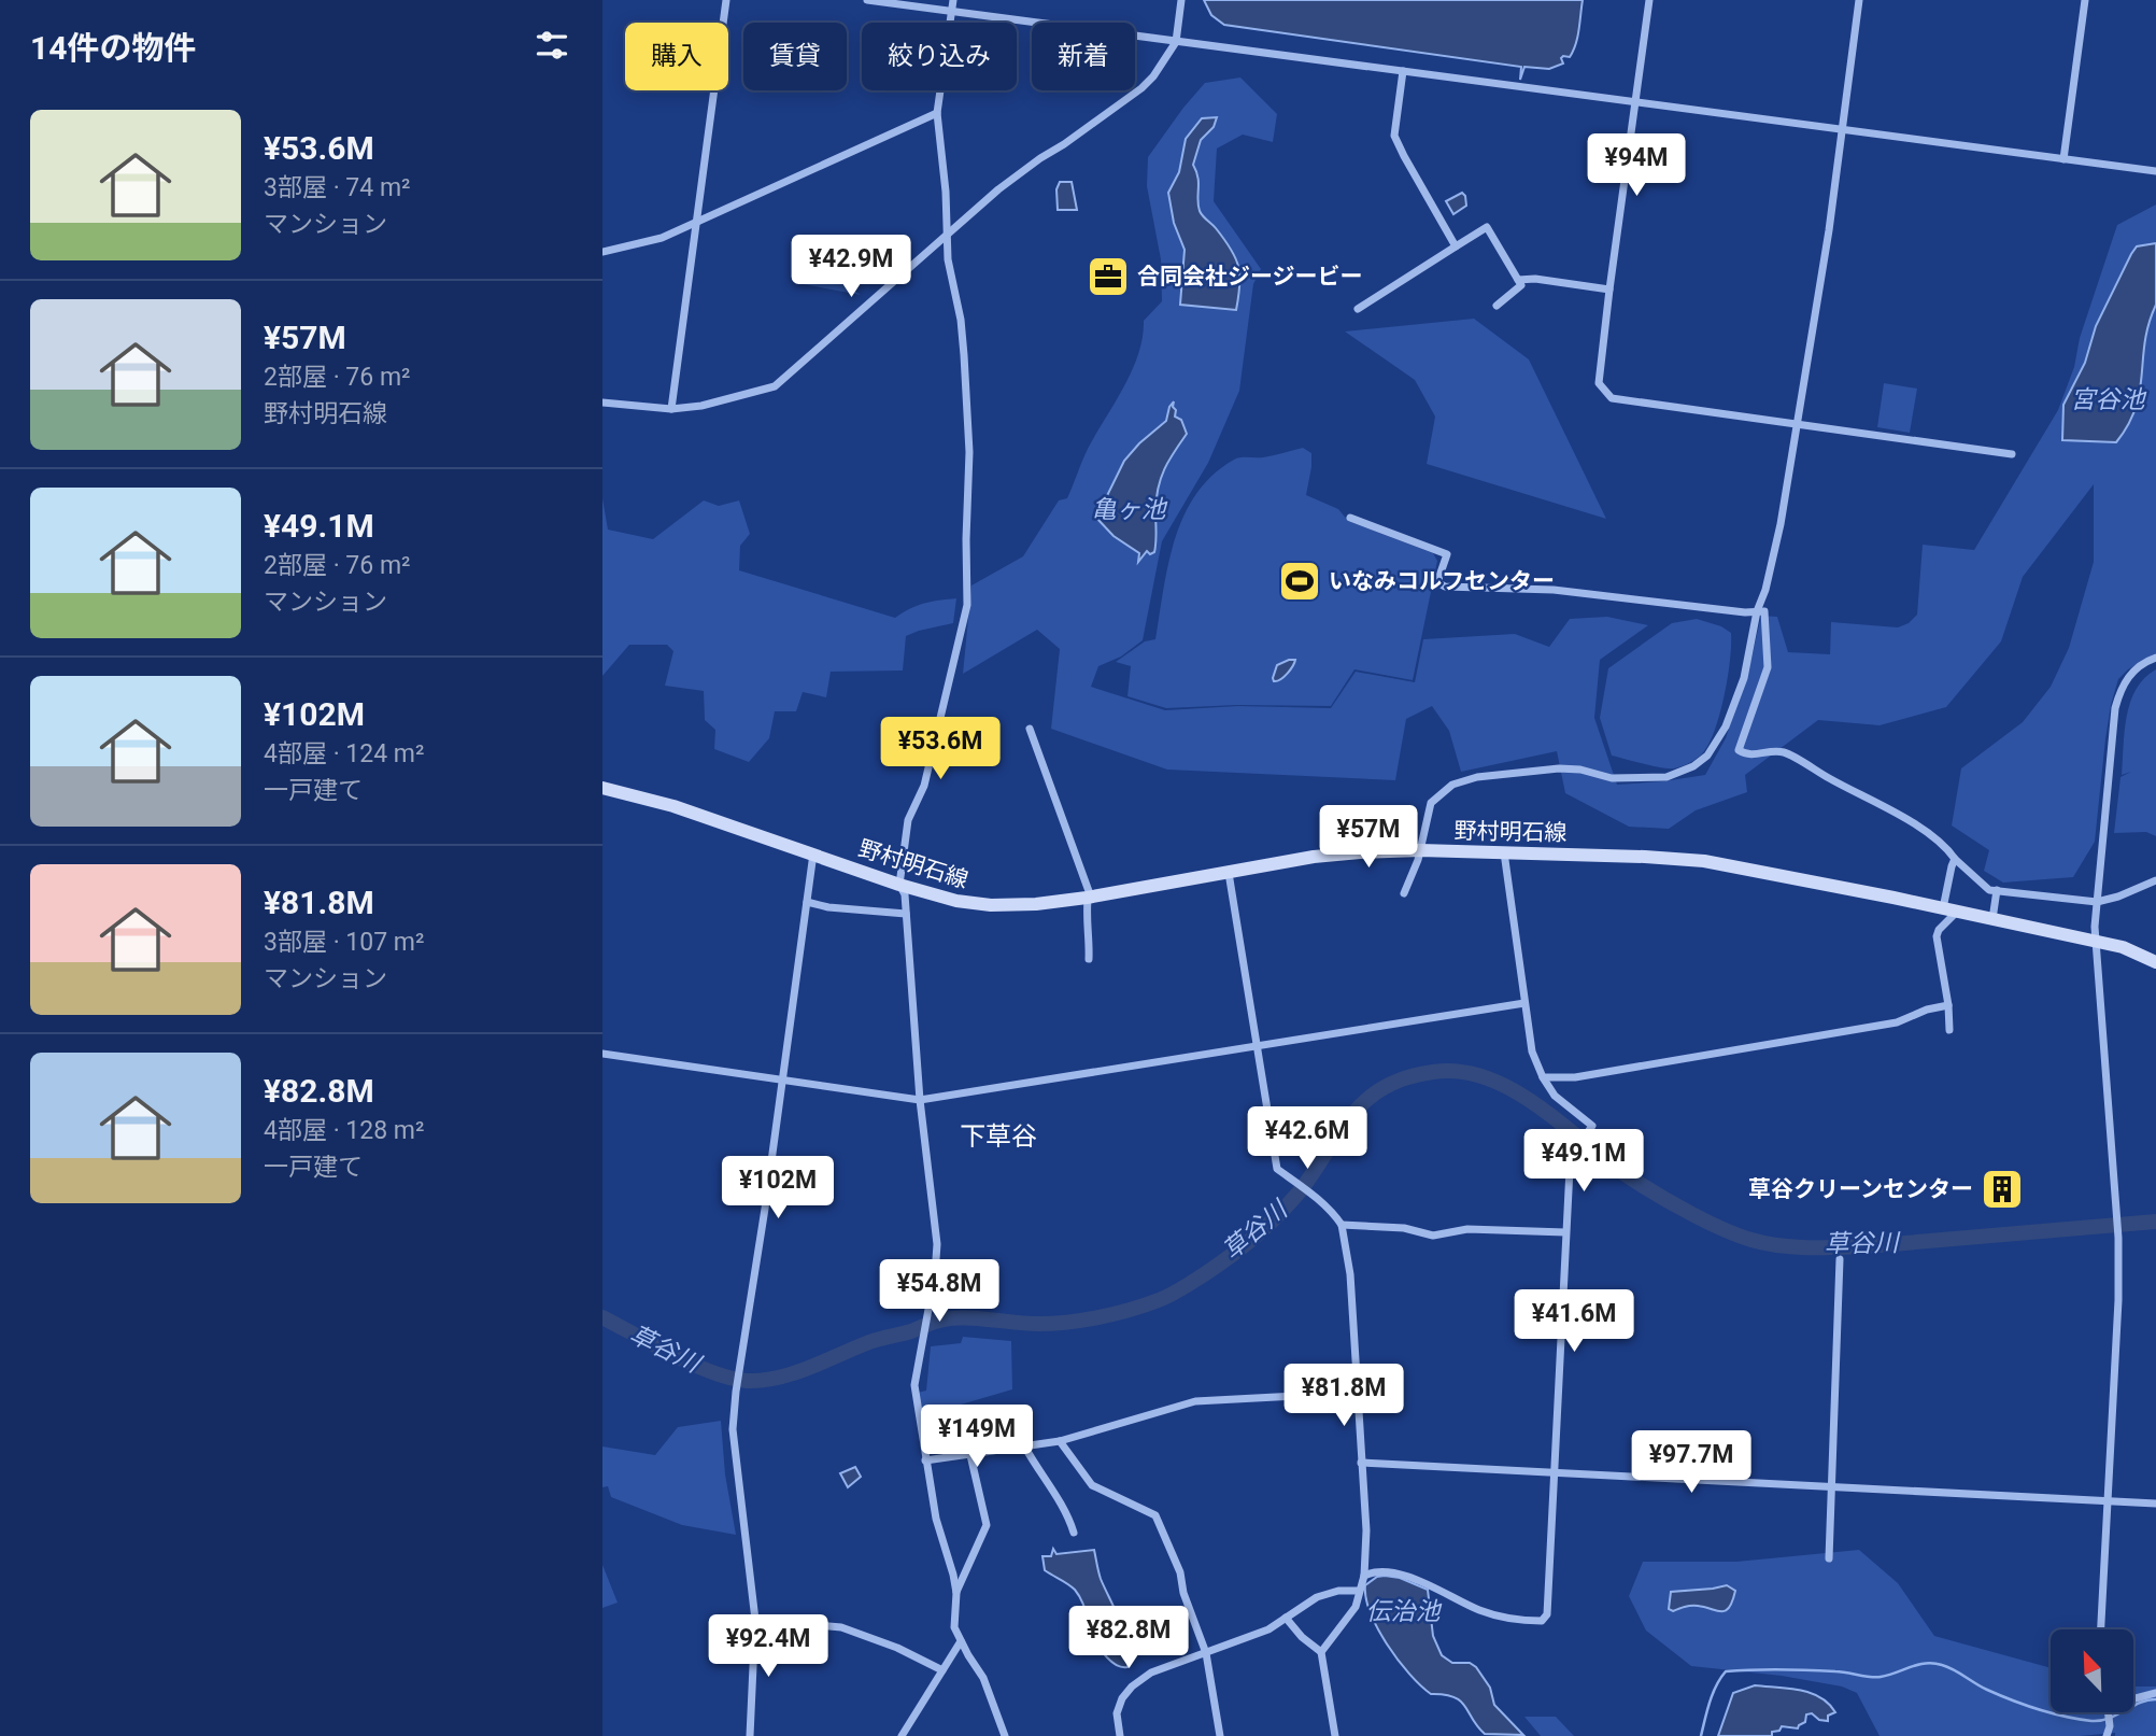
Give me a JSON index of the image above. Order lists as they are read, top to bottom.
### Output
{
  "streets": {
    "main road": ["野村明石線"]
  },
  "districts": ["下草谷"],
  "water": [
    "宮谷池",
    "亀ヶ池",
    "草谷川",
    "伝治池"
  ],
  "places": {
    "office": ["合同会社ジージービー"],
    "sports": ["いなみコルフセンター"],
    "building": ["草谷クリーンセンター"]
  },
  "north": "top left",
  "page": {
    "heading": "14件の物件",
    "chip": [
      "購入",
      "賃貸",
      "絞り込み",
      "新着"
    ],
    "list": [
      {
        "name": "¥53.6M",
        "note": "3部屋 · 74 m² · マンション"
      },
      {
        "name": "¥57M",
        "note": "2部屋 · 76 m² · 野村明石線"
      },
      {
        "name": "¥49.1M",
        "note": "2部屋 · 76 m² · マンション"
      },
      {
        "name": "¥102M",
        "note": "4部屋 · 124 m² · 一戸建て"
      },
      {
        "name": "¥81.8M",
        "note": "3部屋 · 107 m² · マンション"
      },
      {
        "name": "¥82.8M",
        "note": "4部屋 · 128 m² · 一戸建て"
      }
    ],
    "price": [
      "¥94M",
      "¥42.9M",
      "¥53.6M",
      "¥57M",
      "¥42.6M",
      "¥49.1M",
      "¥102M",
      "¥54.8M",
      "¥41.6M",
      "¥81.8M",
      "¥149M",
      "¥97.7M",
      "¥82.8M",
      "¥92.4M"
    ]
  }
}
